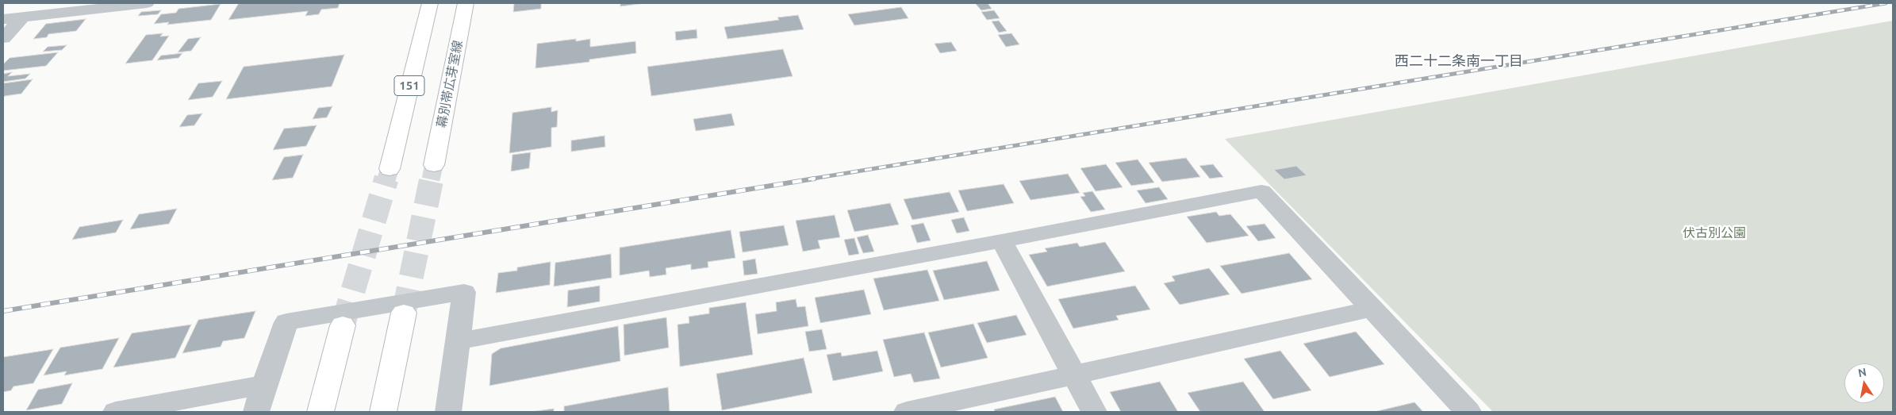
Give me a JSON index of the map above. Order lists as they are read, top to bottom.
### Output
{
  "streets": {
    "main road": ["幕別帯広芽室線", "151"]
  },
  "districts": ["西二十二条南一丁目"],
  "parks": ["伏古別公園"],
  "north": "top"
}
